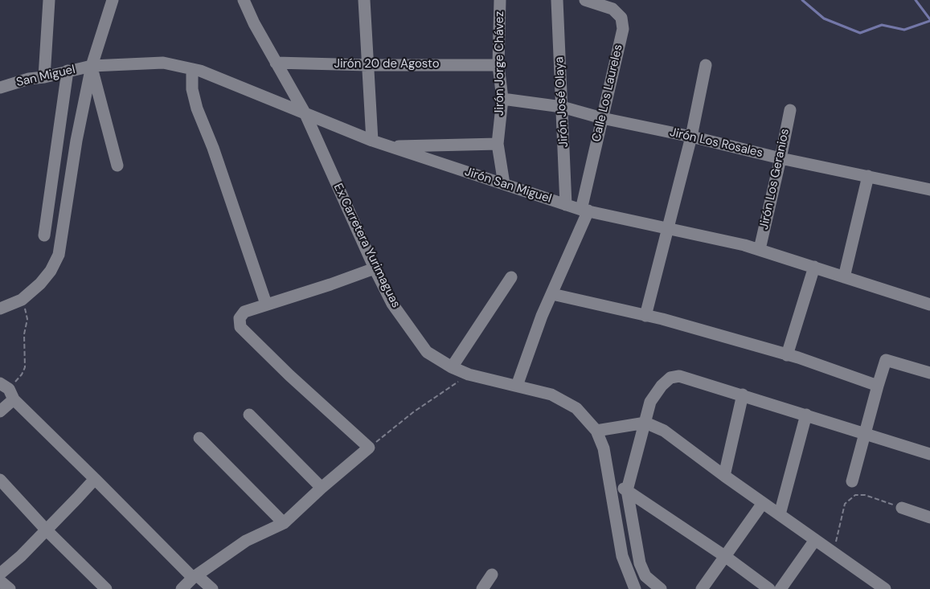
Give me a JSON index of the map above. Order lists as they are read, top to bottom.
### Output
{
  "streets": {
    "street": [
      "Jirón Jorge Chávez",
      "Jirón 20 de Agosto",
      "San Miguel",
      "Calle Los Laureles",
      "Jirón José Olaya",
      "Jirón Los Rosales",
      "Jirón Los Geranios",
      "Jirón San Miguel",
      "Ex Carretera Yurimaguas"
    ]
  },
  "crossings": [
    ["Jirón Jorge Chávez", "Jirón 20 de Agosto"],
    ["Jirón Jorge Chávez", "Jirón Los Rosales"],
    ["Jirón Jorge Chávez", "Jirón San Miguel"],
    ["Jirón 20 de Agosto", "Ex Carretera Yurimaguas"],
    ["San Miguel", "Jirón San Miguel"],
    ["Calle Los Laureles", "Jirón Los Rosales"],
    ["Calle Los Laureles", "Jirón San Miguel"],
    ["Calle Los Laureles", "Ex Carretera Yurimaguas"],
    ["Jirón José Olaya", "Jirón Los Rosales"],
    ["Jirón José Olaya", "Jirón San Miguel"],
    ["Jirón Los Rosales", "Jirón Los Geranios"],
    ["Jirón Los Geranios", "Jirón San Miguel"],
    ["Jirón San Miguel", "Ex Carretera Yurimaguas"]
  ]
}
